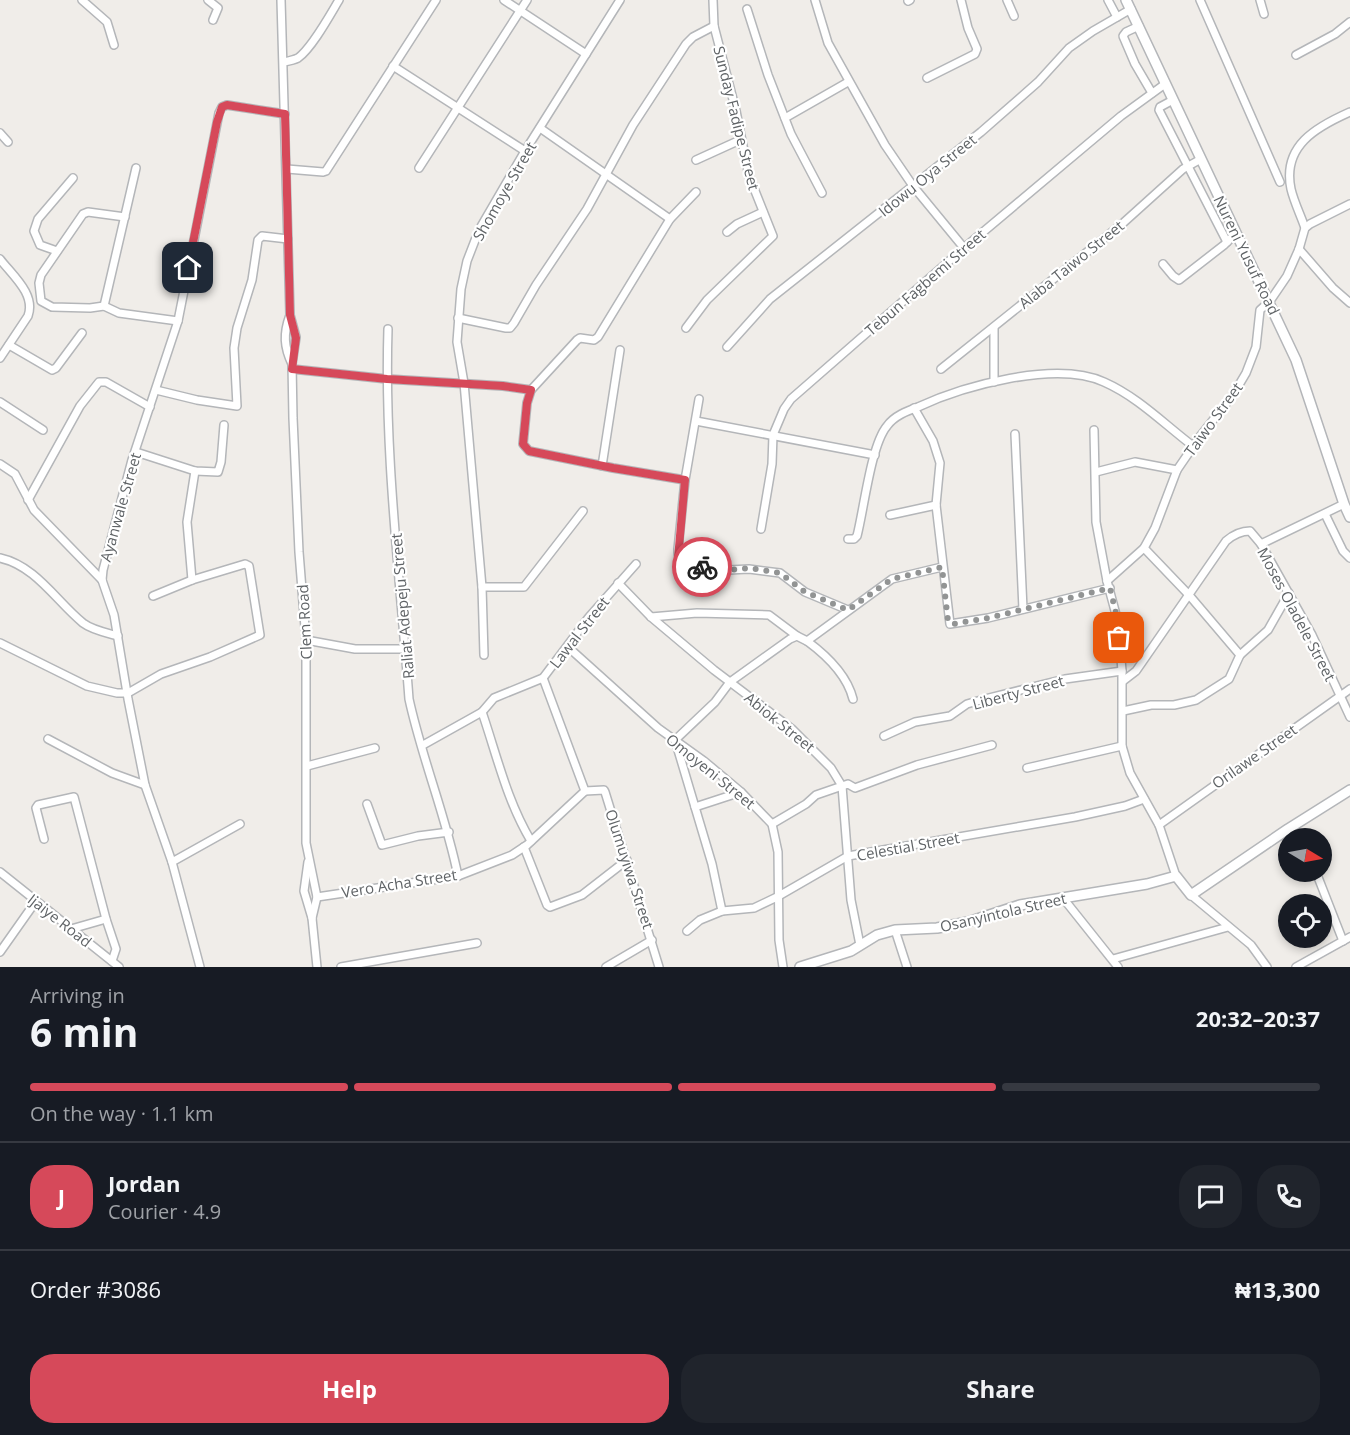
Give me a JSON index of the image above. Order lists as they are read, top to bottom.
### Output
{
  "streets": {
    "street": [
      "Sunday Fadipe Street",
      "Idowu Oya Street",
      "Shomoye Street",
      "Nureni Yusuf Road",
      "Alaba Taiwo Street",
      "Tebun Fagbemi Street",
      "Taiwo Street",
      "Ayanwale Street",
      "Raliat Adepeju Street",
      "Moses Oladele Street",
      "Clem Road",
      "Lawal Street",
      "Liberty Street",
      "Abiok Street",
      "Orilawe Street",
      "Omoyeni Street",
      "Celestial Street",
      "Olumuyiwa Street",
      "Vero Acha Street",
      "Osanyintola Street",
      "Ijaiye Road"
    ]
  },
  "crossings": [
    ["Idowu Oya Street", "Nureni Yusuf Road"],
    ["Nureni Yusuf Road", "Alaba Taiwo Street"],
    ["Nureni Yusuf Road", "Tebun Fagbemi Street"],
    ["Nureni Yusuf Road", "Taiwo Street"],
    ["Raliat Adepeju Street", "Lawal Street"],
    ["Raliat Adepeju Street", "Vero Acha Street"],
    ["Moses Oladele Street", "Orilawe Street"],
    ["Clem Road", "Vero Acha Street"],
    ["Lawal Street", "Abiok Street"],
    ["Lawal Street", "Omoyeni Street"],
    ["Olumuyiwa Street", "Vero Acha Street"]
  ],
  "north": "right",
  "page": {
    "heading": ["6 min", "Arriving in", "20:32–20:37"],
    "panel": [
      "Jordan",
      "Courier · 4.9",
      "Order #3086",
      "₦13,300"
    ],
    "bar": "On the way · 1.1 km",
    "round": "J",
    "buttons": ["Help", "Share"]
  }
}
